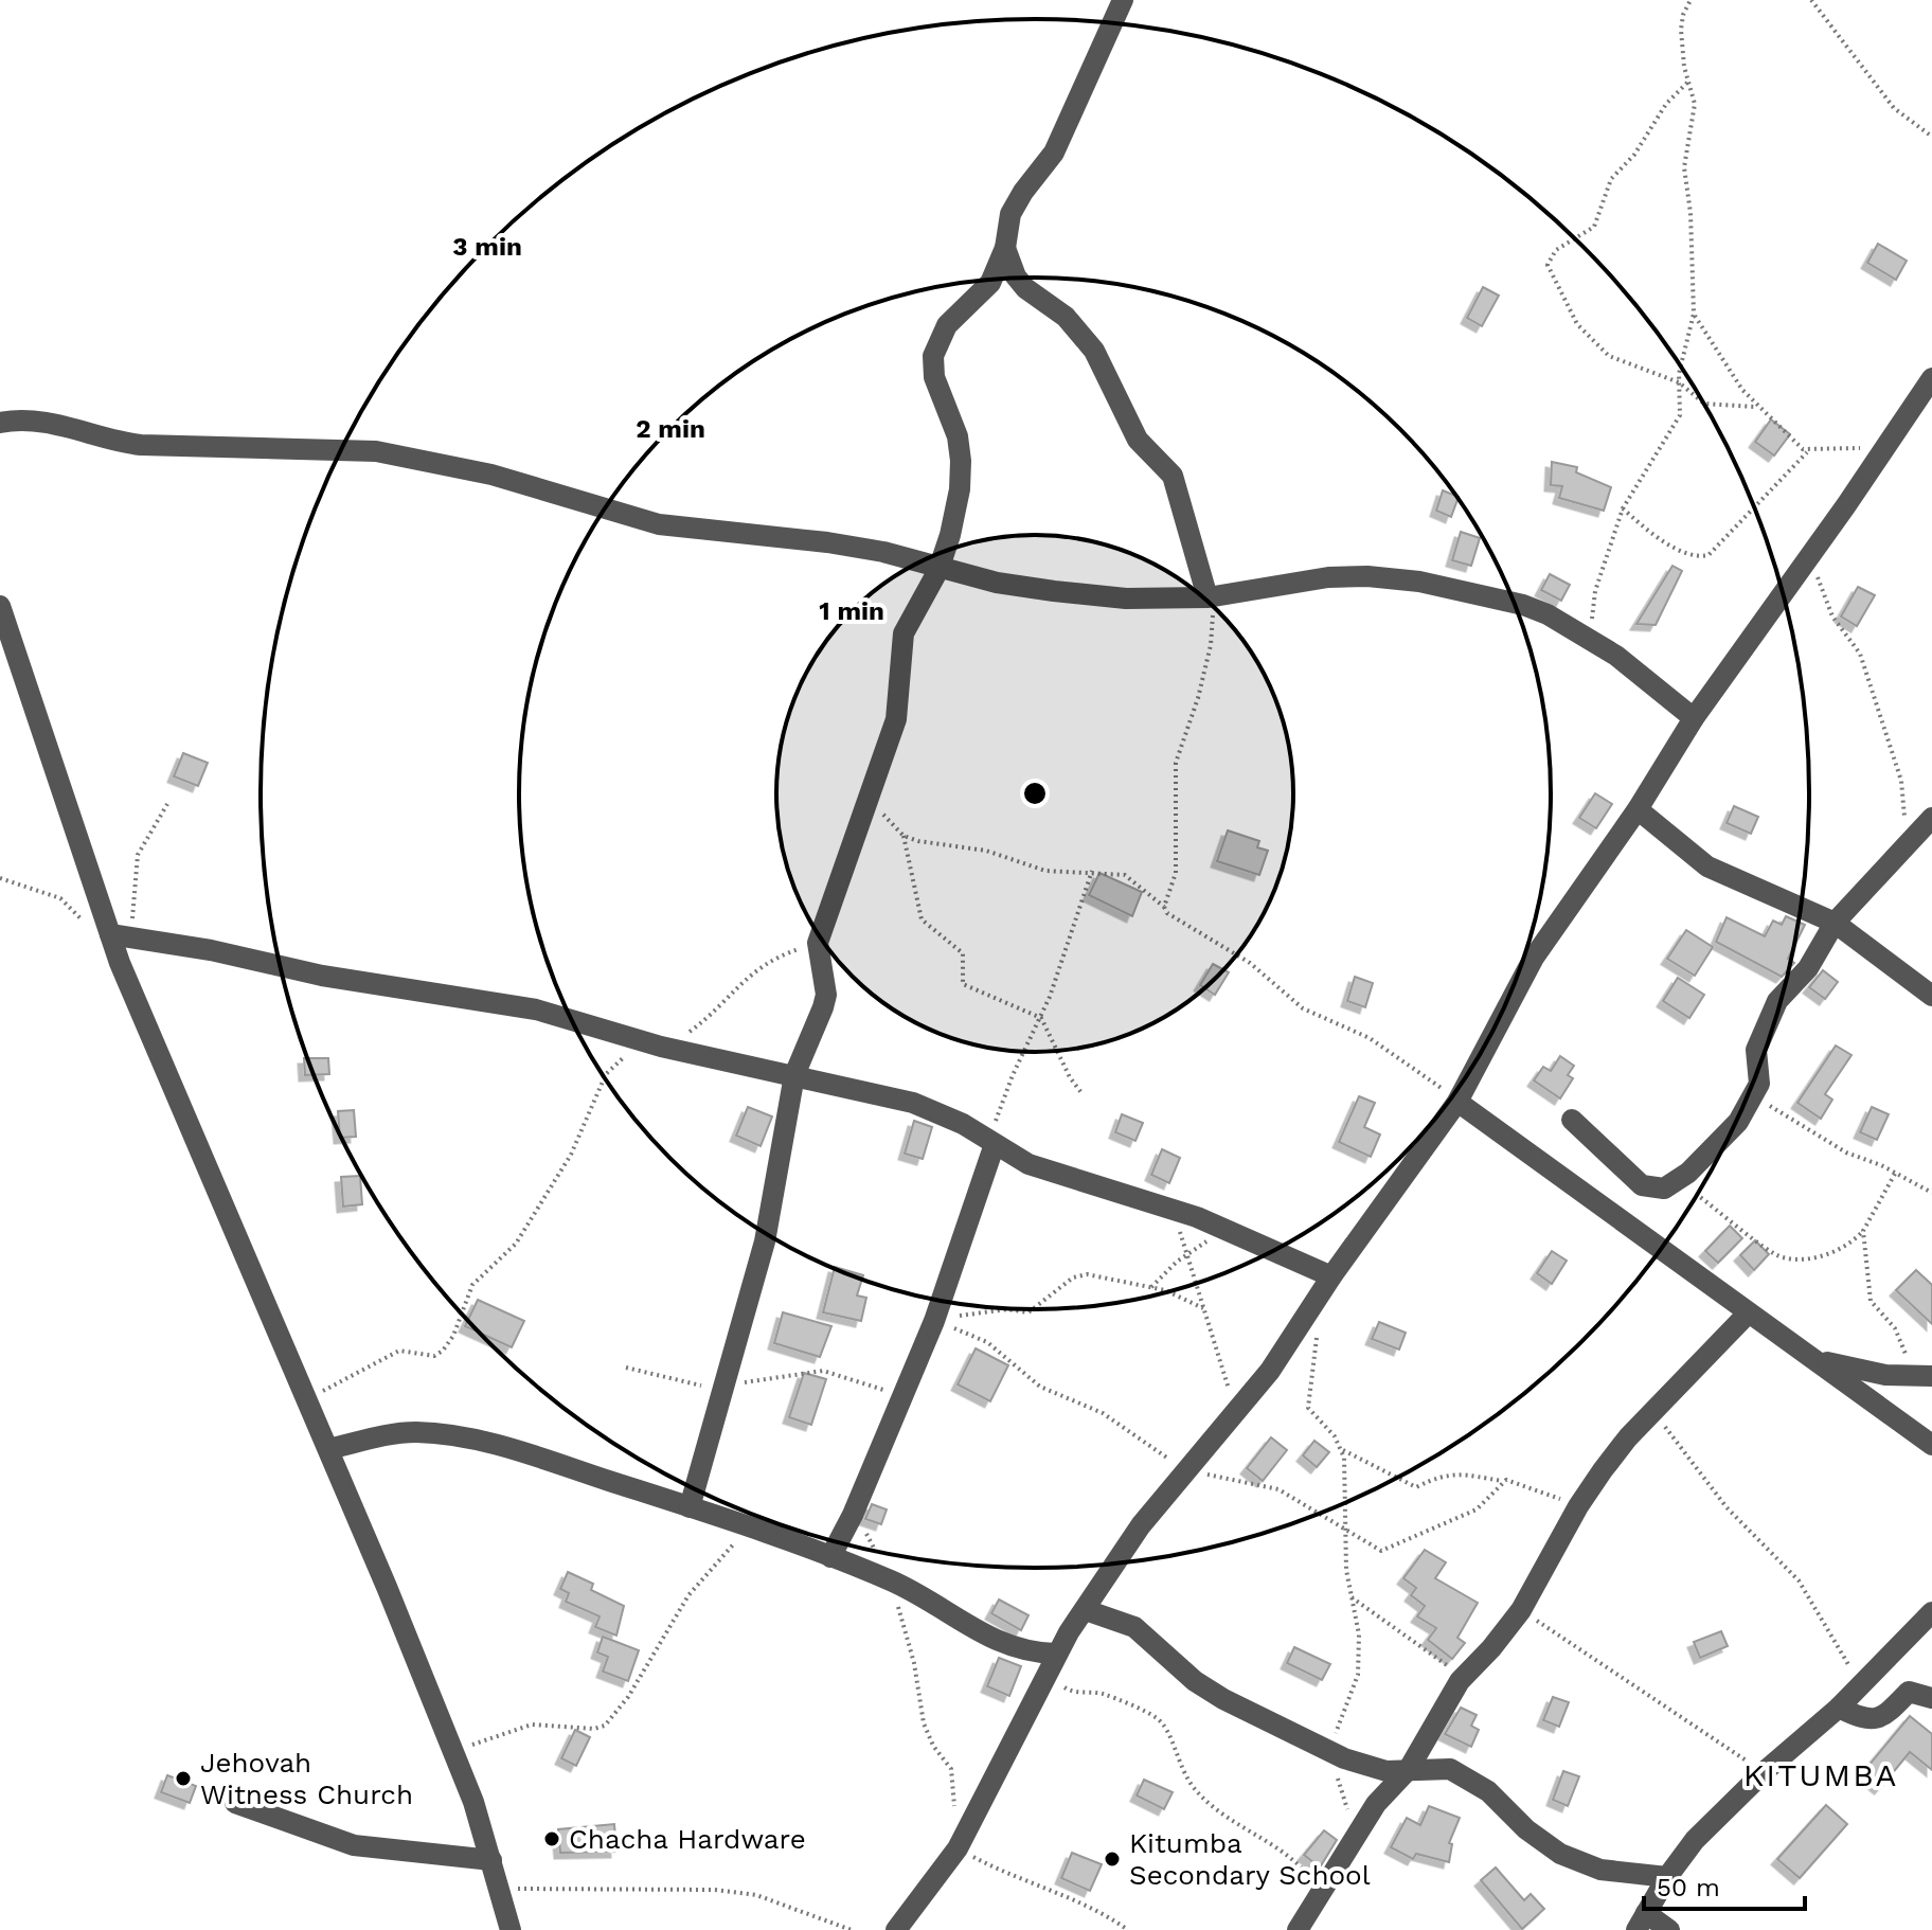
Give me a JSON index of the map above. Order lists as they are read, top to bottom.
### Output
{
  "districts": ["KITUMBA"],
  "places": ["Jehovah Witness Church", "Chacha Hardware", "Kitumba Secondary School"],
  "scale_bar": "50 m",
  "rings": ["3 min", "2 min", "1 min"]
}
